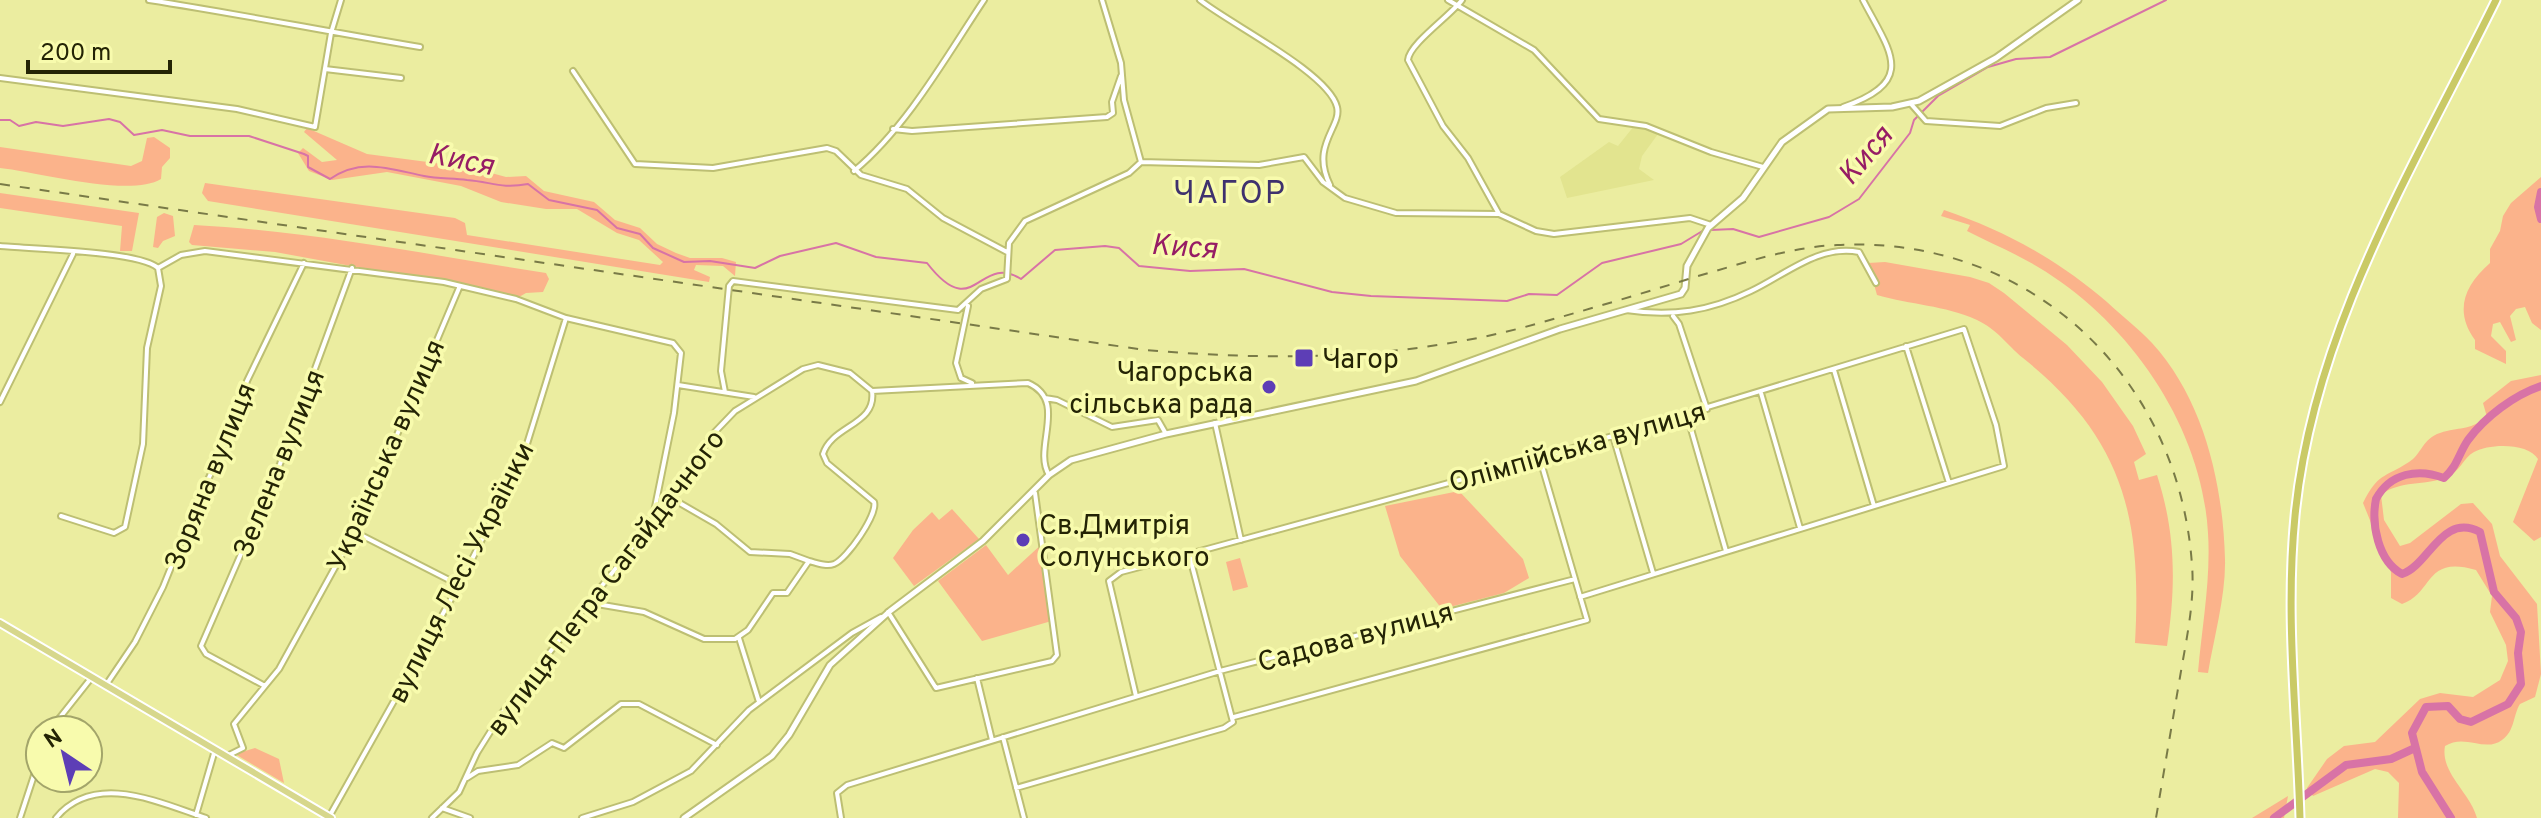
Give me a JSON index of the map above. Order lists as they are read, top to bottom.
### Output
{
  "streets": {
    "street": [
      "Олімпійська вулиця",
      "Українська вулиця",
      "Зелена вулиця",
      "Зоряна вулиця",
      "вулиця Лесі Українки",
      "вулиця Петра Сагайдачного",
      "Садова вулиця"
    ]
  },
  "crossings": [
    ["Олімпійська вулиця", "Садова вулиця"],
    ["Українська вулиця", "Зелена вулиця"]
  ],
  "districts": ["ЧАГОР"],
  "water": ["Кися"],
  "places": {
    "transit": ["Чагор"],
    "other": ["Чагорська сільська рада", "Св.Дмитрія Солунського"]
  },
  "scale_bar": "200 m",
  "north": "top left"
}
